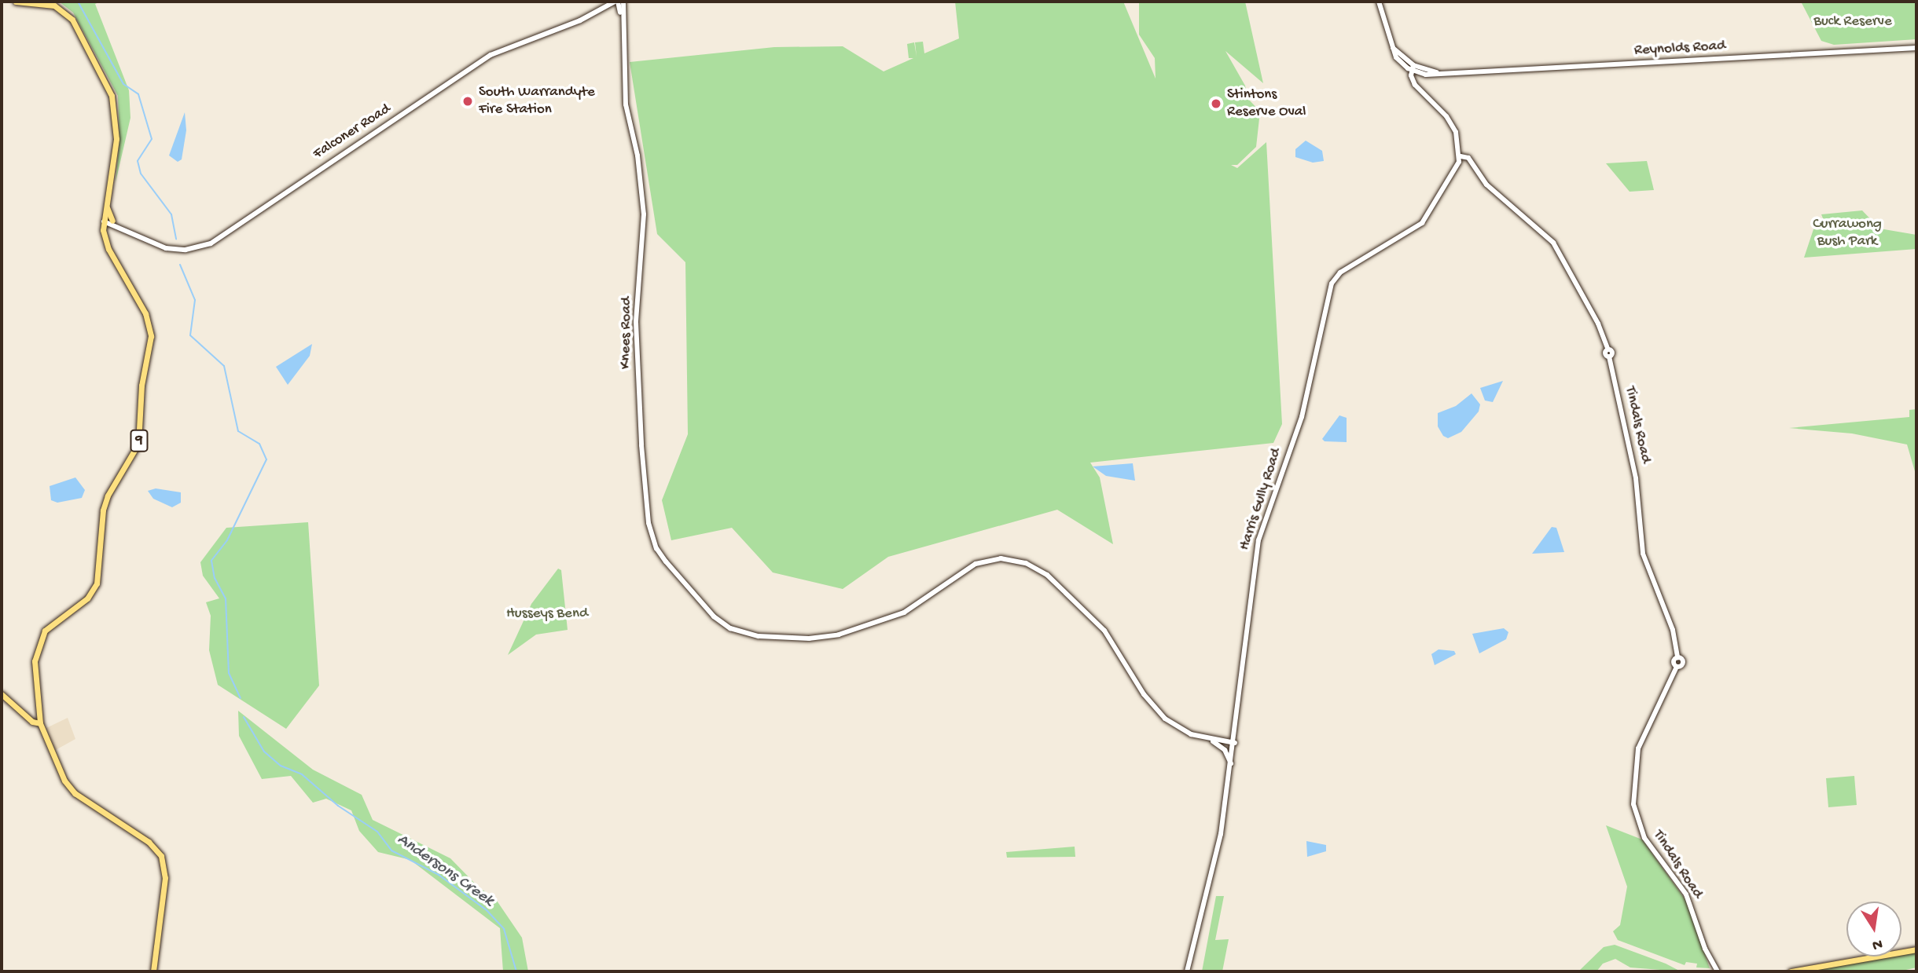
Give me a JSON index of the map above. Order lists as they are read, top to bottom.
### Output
{
  "streets": {
    "main road": [
      "Reynolds Road",
      "Falconer Road",
      "Knees Road",
      "Tindals Road",
      "9",
      "Harris Gully Road"
    ]
  },
  "crossings": [
    ["Falconer Road", "Knees Road"],
    ["Falconer Road", "9"],
    ["Tindals Road", "Harris Gully Road"]
  ],
  "water": ["Andersons Creek"],
  "parks": ["Buck Reserve", "Currawong Bush Park", "Husseys Bend"],
  "places": ["South Warrandyte Fire Station", "Stintons Reserve Oval"],
  "north": "bottom"
}
